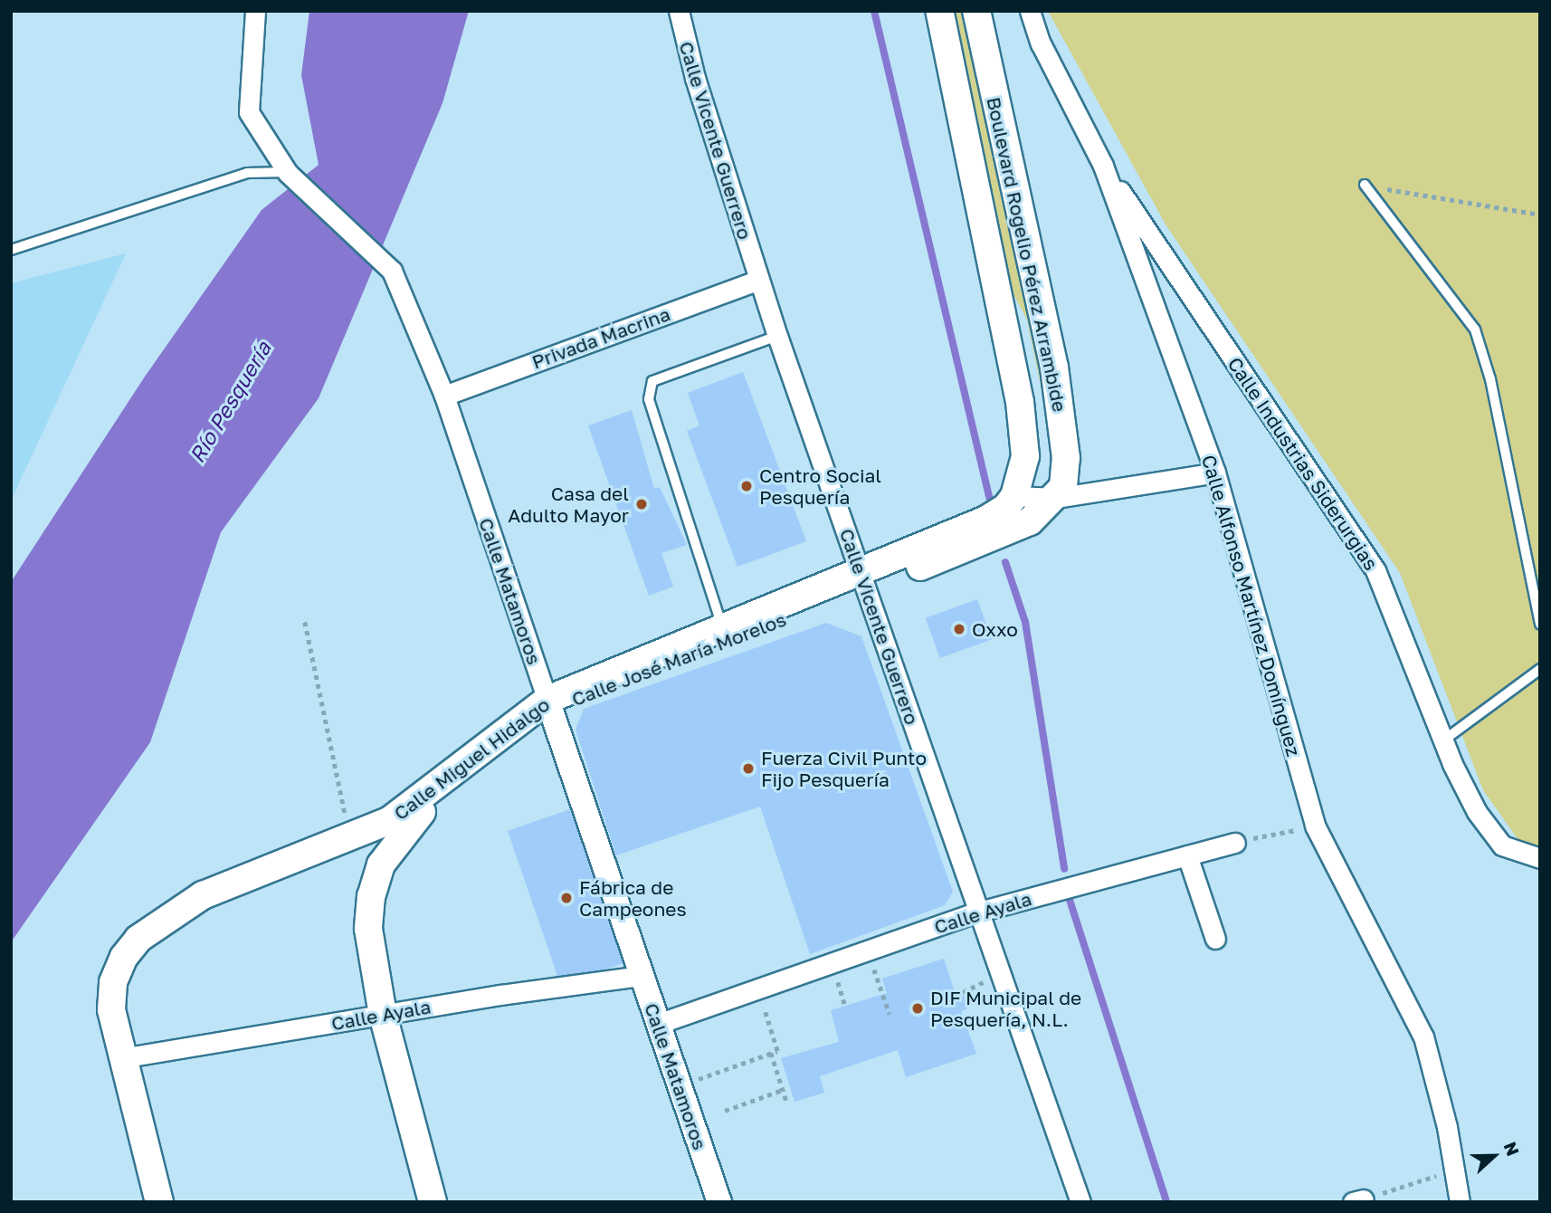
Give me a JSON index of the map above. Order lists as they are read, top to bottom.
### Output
{
  "streets": {
    "main road": ["Boulevard Rogelio Pérez Arrambide", "Calle José María Morelos", "Calle Miguel Hidalgo"],
    "street": [
      "Calle Vicente Guerrero",
      "Privada Macrina",
      "Calle Industrias Siderurgias",
      "Calle Matamoros",
      "Calle Alfonso Martínez Domínguez",
      "Calle Ayala"
    ]
  },
  "crossings": [
    ["Calle Vicente Guerrero", "Privada Macrina"],
    ["Calle Vicente Guerrero", "Calle José María Morelos"],
    ["Calle Vicente Guerrero", "Calle Ayala"],
    ["Boulevard Rogelio Pérez Arrambide", "Calle José María Morelos"],
    ["Privada Macrina", "Calle Matamoros"],
    ["Calle Industrias Siderurgias", "Calle Alfonso Martínez Domínguez"],
    ["Calle Matamoros", "Calle José María Morelos"],
    ["Calle Matamoros", "Calle Miguel Hidalgo"],
    ["Calle Matamoros", "Calle Ayala"],
    ["Calle José María Morelos", "Calle Miguel Hidalgo"],
    ["Calle José María Morelos", "Calle Ayala"],
    ["Calle Miguel Hidalgo", "Calle Ayala"]
  ],
  "water": ["Río Pesquería"],
  "places": [
    "Centro Social Pesquería",
    "Casa del Adulto Mayor",
    "Oxxo",
    "Fuerza Civil Punto Fijo Pesquería",
    "Fábrica de Campeones",
    "DIF Municipal de Pesquería, N.L."
  ],
  "north": "right"
}
